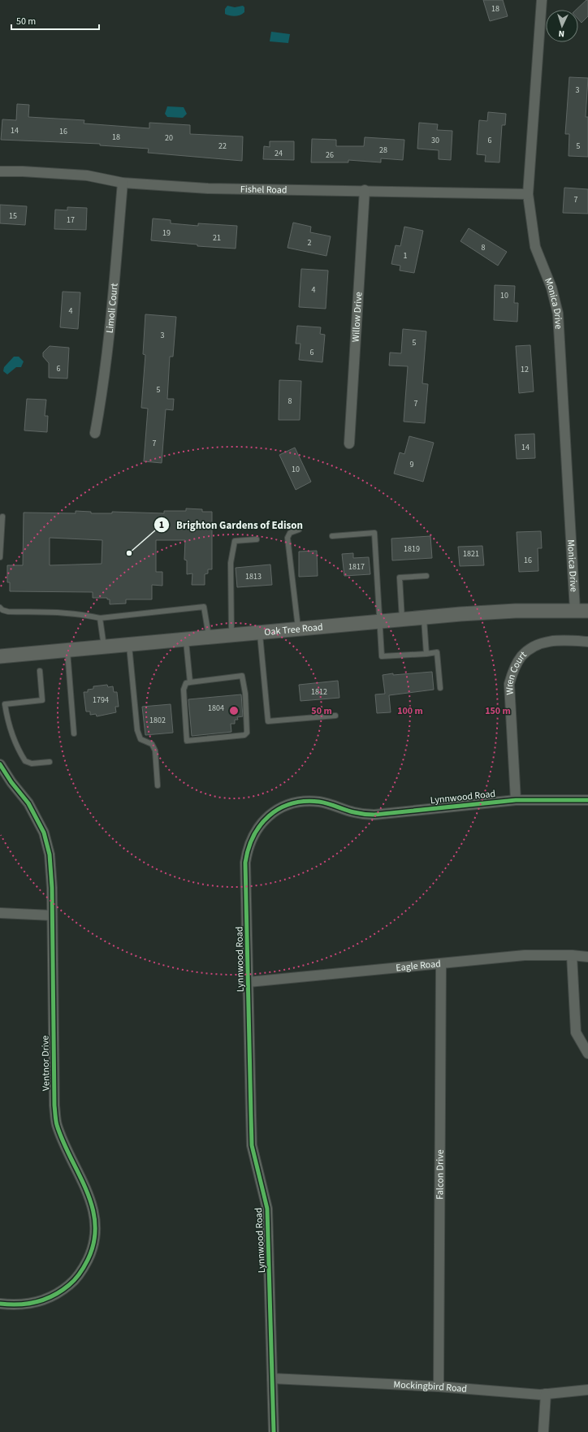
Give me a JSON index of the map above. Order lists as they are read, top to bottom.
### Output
{
  "streets": {
    "main road": ["Oak Tree Road"],
    "street": [
      "Fishel Road",
      "Monica Drive",
      "Limoli Court",
      "Willow Drive",
      "Wren Court",
      "Lynnwood Road",
      "Eagle Road",
      "Ventnor Drive",
      "Falcon Drive",
      "Mockingbird Road"
    ]
  },
  "crossings": [
    ["Fishel Road", "Monica Drive"],
    ["Fishel Road", "Limoli Court"],
    ["Fishel Road", "Willow Drive"],
    ["Monica Drive", "Oak Tree Road"],
    ["Wren Court", "Lynnwood Road"],
    ["Lynnwood Road", "Eagle Road"],
    ["Lynnwood Road", "Mockingbird Road"],
    ["Eagle Road", "Falcon Drive"],
    ["Falcon Drive", "Mockingbird Road"]
  ],
  "places": ["Brighton Gardens of Edison"],
  "house_numbers": [
    "18",
    "3",
    "14",
    "16",
    "18",
    "20",
    "30",
    "6",
    "22",
    "5",
    "28",
    "24",
    "26",
    "7",
    "15",
    "17",
    "19",
    "21",
    "2",
    "8",
    "1",
    "4",
    "10",
    "4",
    "3",
    "5",
    "6",
    "6",
    "12",
    "5",
    "8",
    "7",
    "7",
    "14",
    "9",
    "10",
    "1819",
    "1821",
    "16",
    "1817",
    "1813",
    "1812",
    "1794",
    "1804",
    "1802"
  ],
  "scale_bar": "50 m",
  "north": "bottom",
  "rings": ["50 m", "100 m", "150 m"]
}
